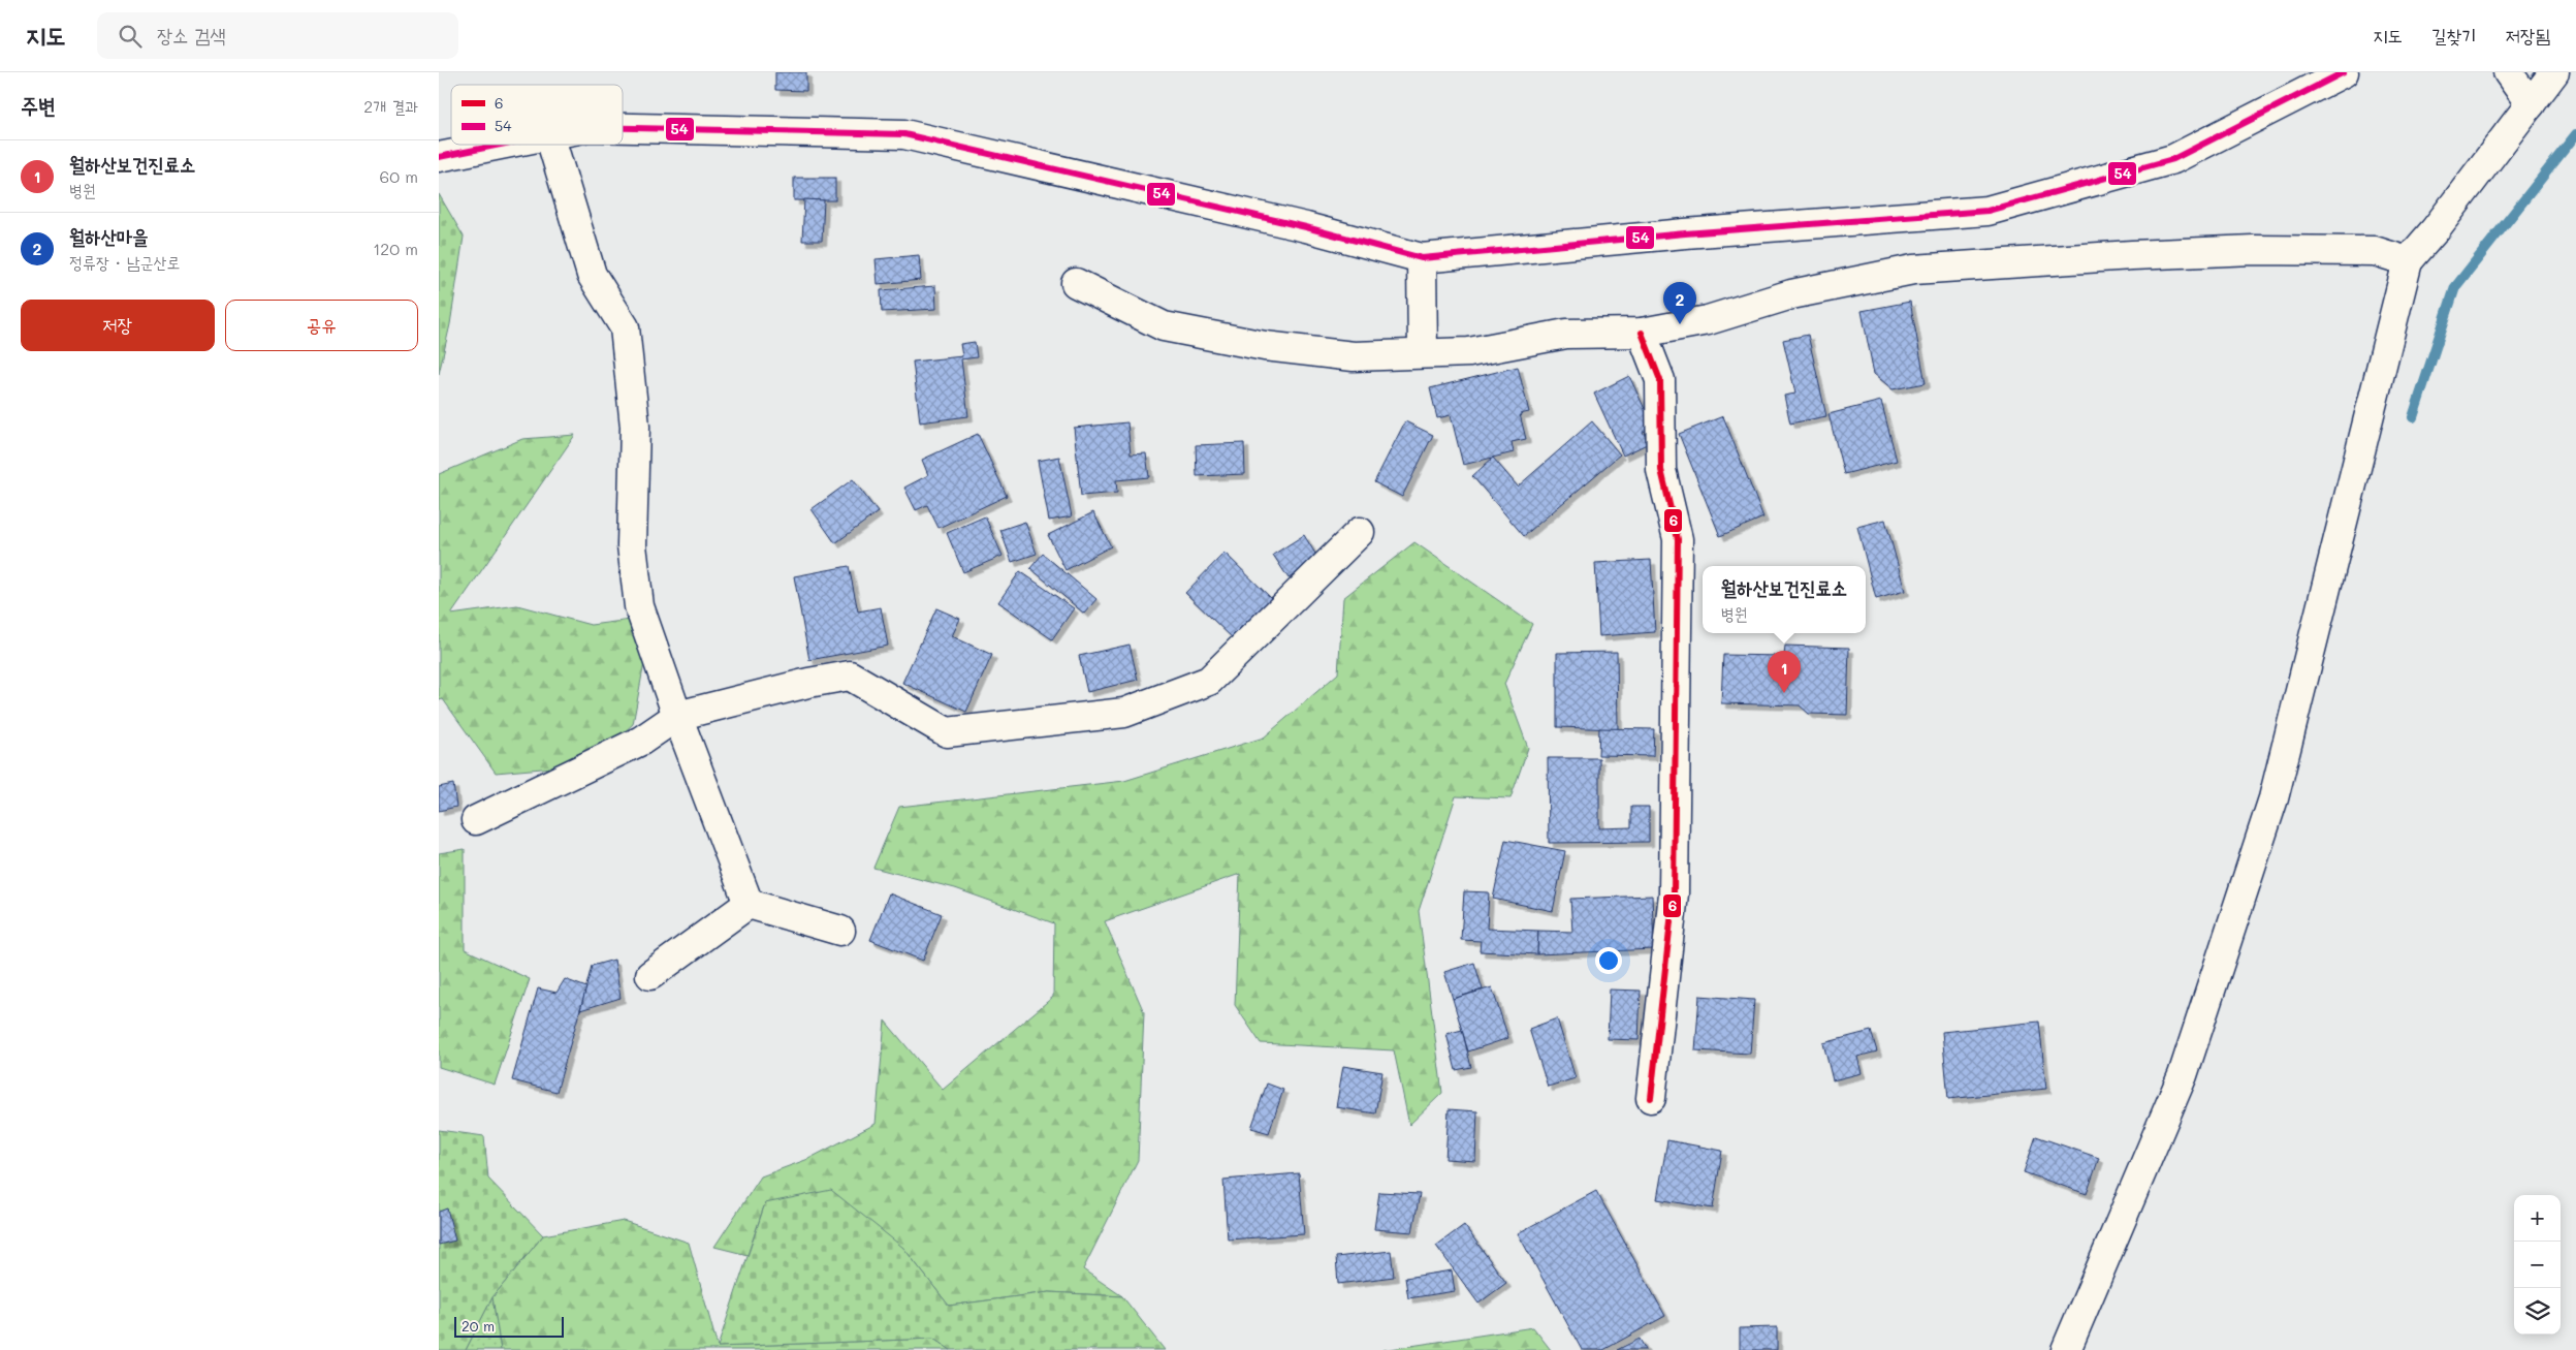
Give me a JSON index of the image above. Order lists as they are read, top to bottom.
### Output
{
  "lines": ["transit line 54", "transit line 6"],
  "legend": ["6", "54"],
  "scale_bar": "20 m",
  "page": {
    "header": "지도",
    "search": "장소 검색",
    "nav": ["지도", "길찾기", "저장됨"],
    "heading": ["주변", "2개 결과"],
    "list": [
      {
        "mark": "1",
        "name": "월하산보건진료소",
        "note": "병원",
        "value": "60 m"
      },
      {
        "mark": "2",
        "name": "월하산마을",
        "note": "정류장 · 남군산로",
        "value": "120 m"
      }
    ],
    "pins": ["2", "1"],
    "buttons": ["저장", "공유"],
    "popup": ["월하산보건진료소", "병원"],
    "map_buttons": ["+", "−"],
    "scale": "20 m"
  }
}
